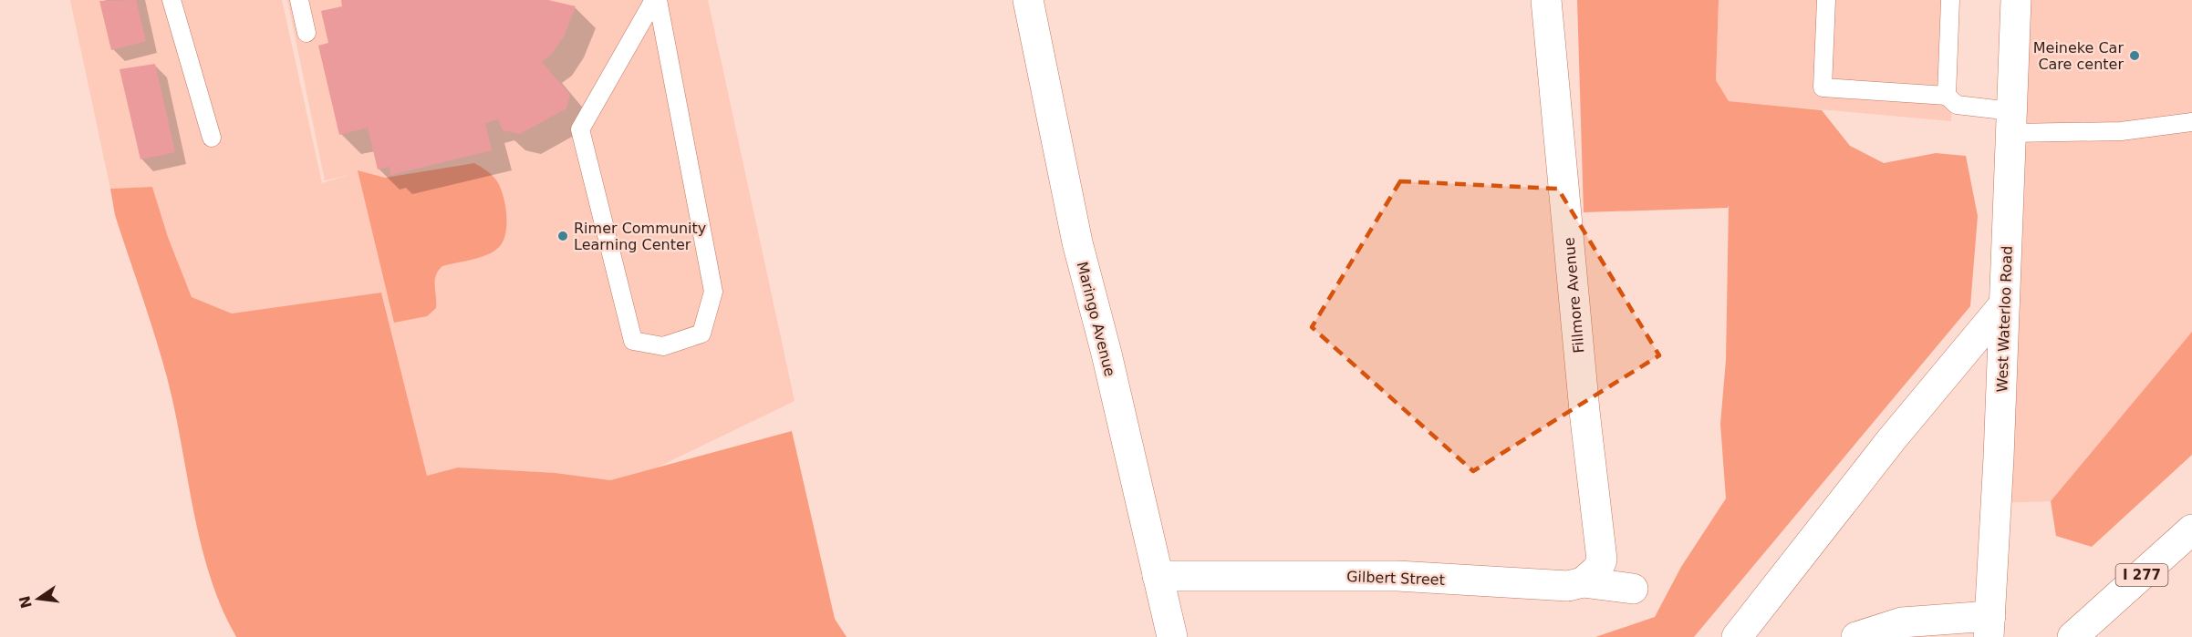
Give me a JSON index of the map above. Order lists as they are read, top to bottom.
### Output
{
  "streets": {
    "main road": [
      "Fillmore Avenue",
      "Maringo Avenue",
      "West Waterloo Road",
      "I 277",
      "Gilbert Street"
    ]
  },
  "crossings": [
    ["Fillmore Avenue", "Gilbert Street"],
    ["Maringo Avenue", "Gilbert Street"]
  ],
  "places": ["Meineke Car Care center", "Rimer Community Learning Center"],
  "north": "left"
}
